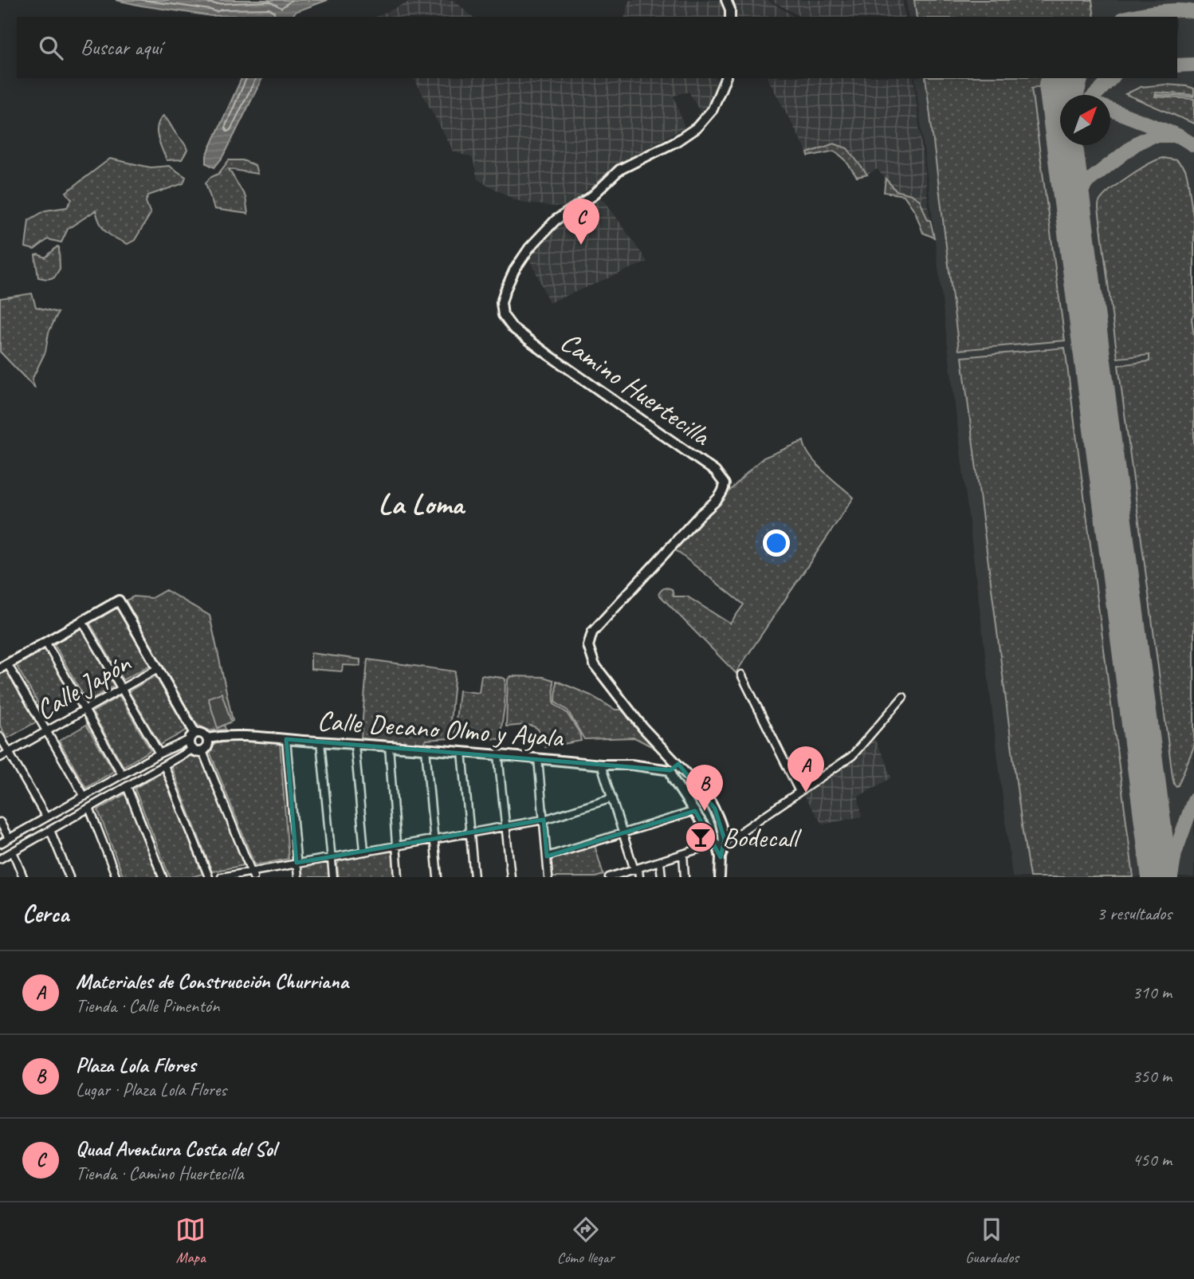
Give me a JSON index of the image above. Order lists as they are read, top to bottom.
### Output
{
  "streets": {
    "street": ["Camino Huertecilla", "Calle Japón", "Calle Decano Olmo y Ayala"]
  },
  "districts": ["La Loma"],
  "places": {
    "bar": ["Bodecall"]
  },
  "north": "top right",
  "page": {
    "search": "Buscar aquí",
    "pins": ["C", "A", "B"],
    "heading": ["Cerca", "3 resultados"],
    "list": [
      {
        "mark": "A",
        "name": "Materiales de Construcción Churriana",
        "note": "Tienda · Calle Pimentón",
        "value": "310 m"
      },
      {
        "mark": "B",
        "name": "Plaza Lola Flores",
        "note": "Lugar · Plaza Lola Flores",
        "value": "350 m"
      },
      {
        "mark": "C",
        "name": "Quad Aventura Costa del Sol",
        "note": "Tienda · Camino Huertecilla",
        "value": "450 m"
      }
    ],
    "nav": ["Mapa", "Cómo llegar", "Guardados"]
  }
}
